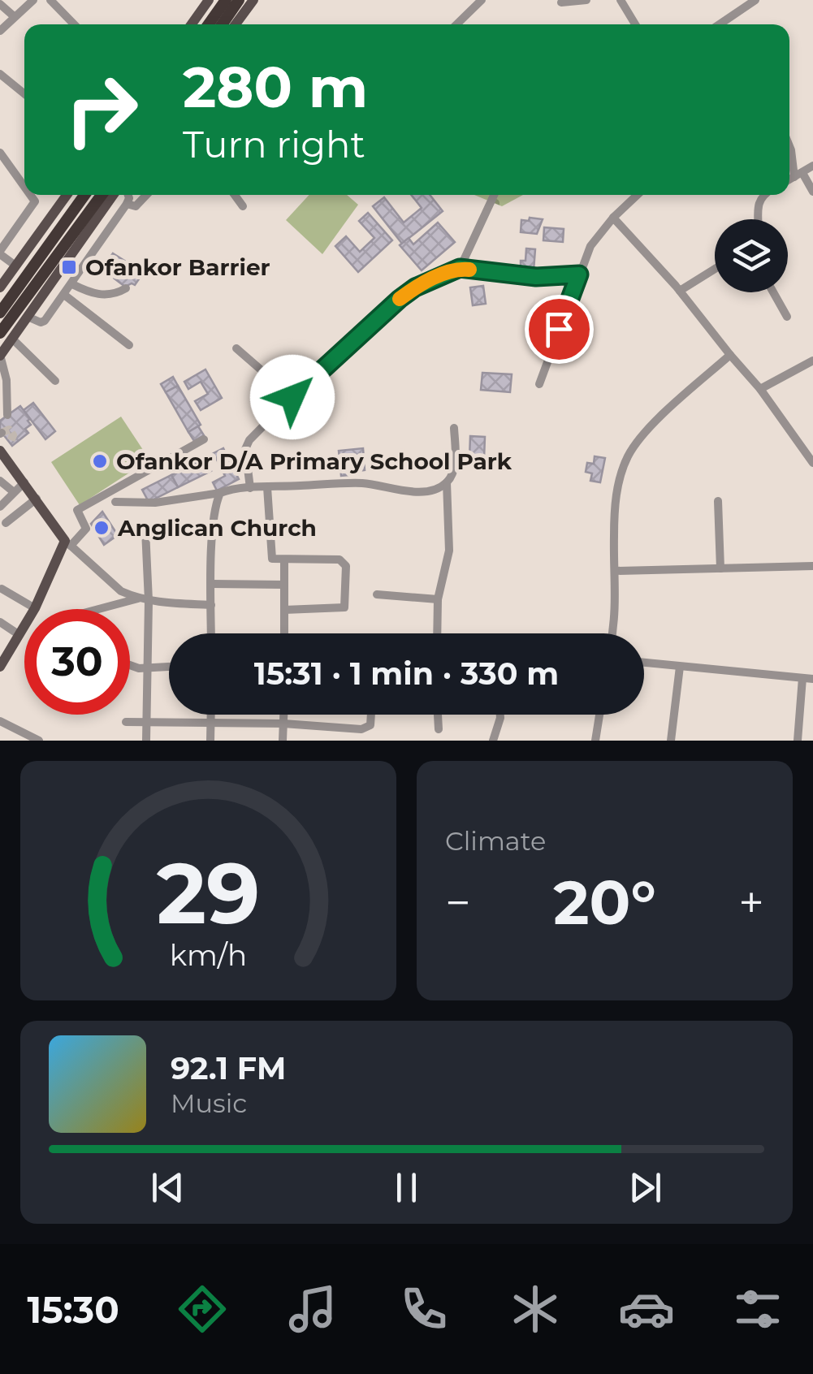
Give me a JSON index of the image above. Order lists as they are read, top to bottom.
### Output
{
  "places": {
    "transit": ["Ofankor Barrier"],
    "other": ["Ofankor D/A Primary School Park", "Anglican Church"]
  },
  "page": {
    "turn": ["280 m", "Turn right"],
    "limit": "30",
    "trip": "15:31 · 1 min · 330 m",
    "tile": "Climate",
    "heat": ["−", "20°", "+"],
    "song": ["92.1 FM", "Music"],
    "tabs": "15:30",
    "gauge": ["29", "km/h"]
  }
}
